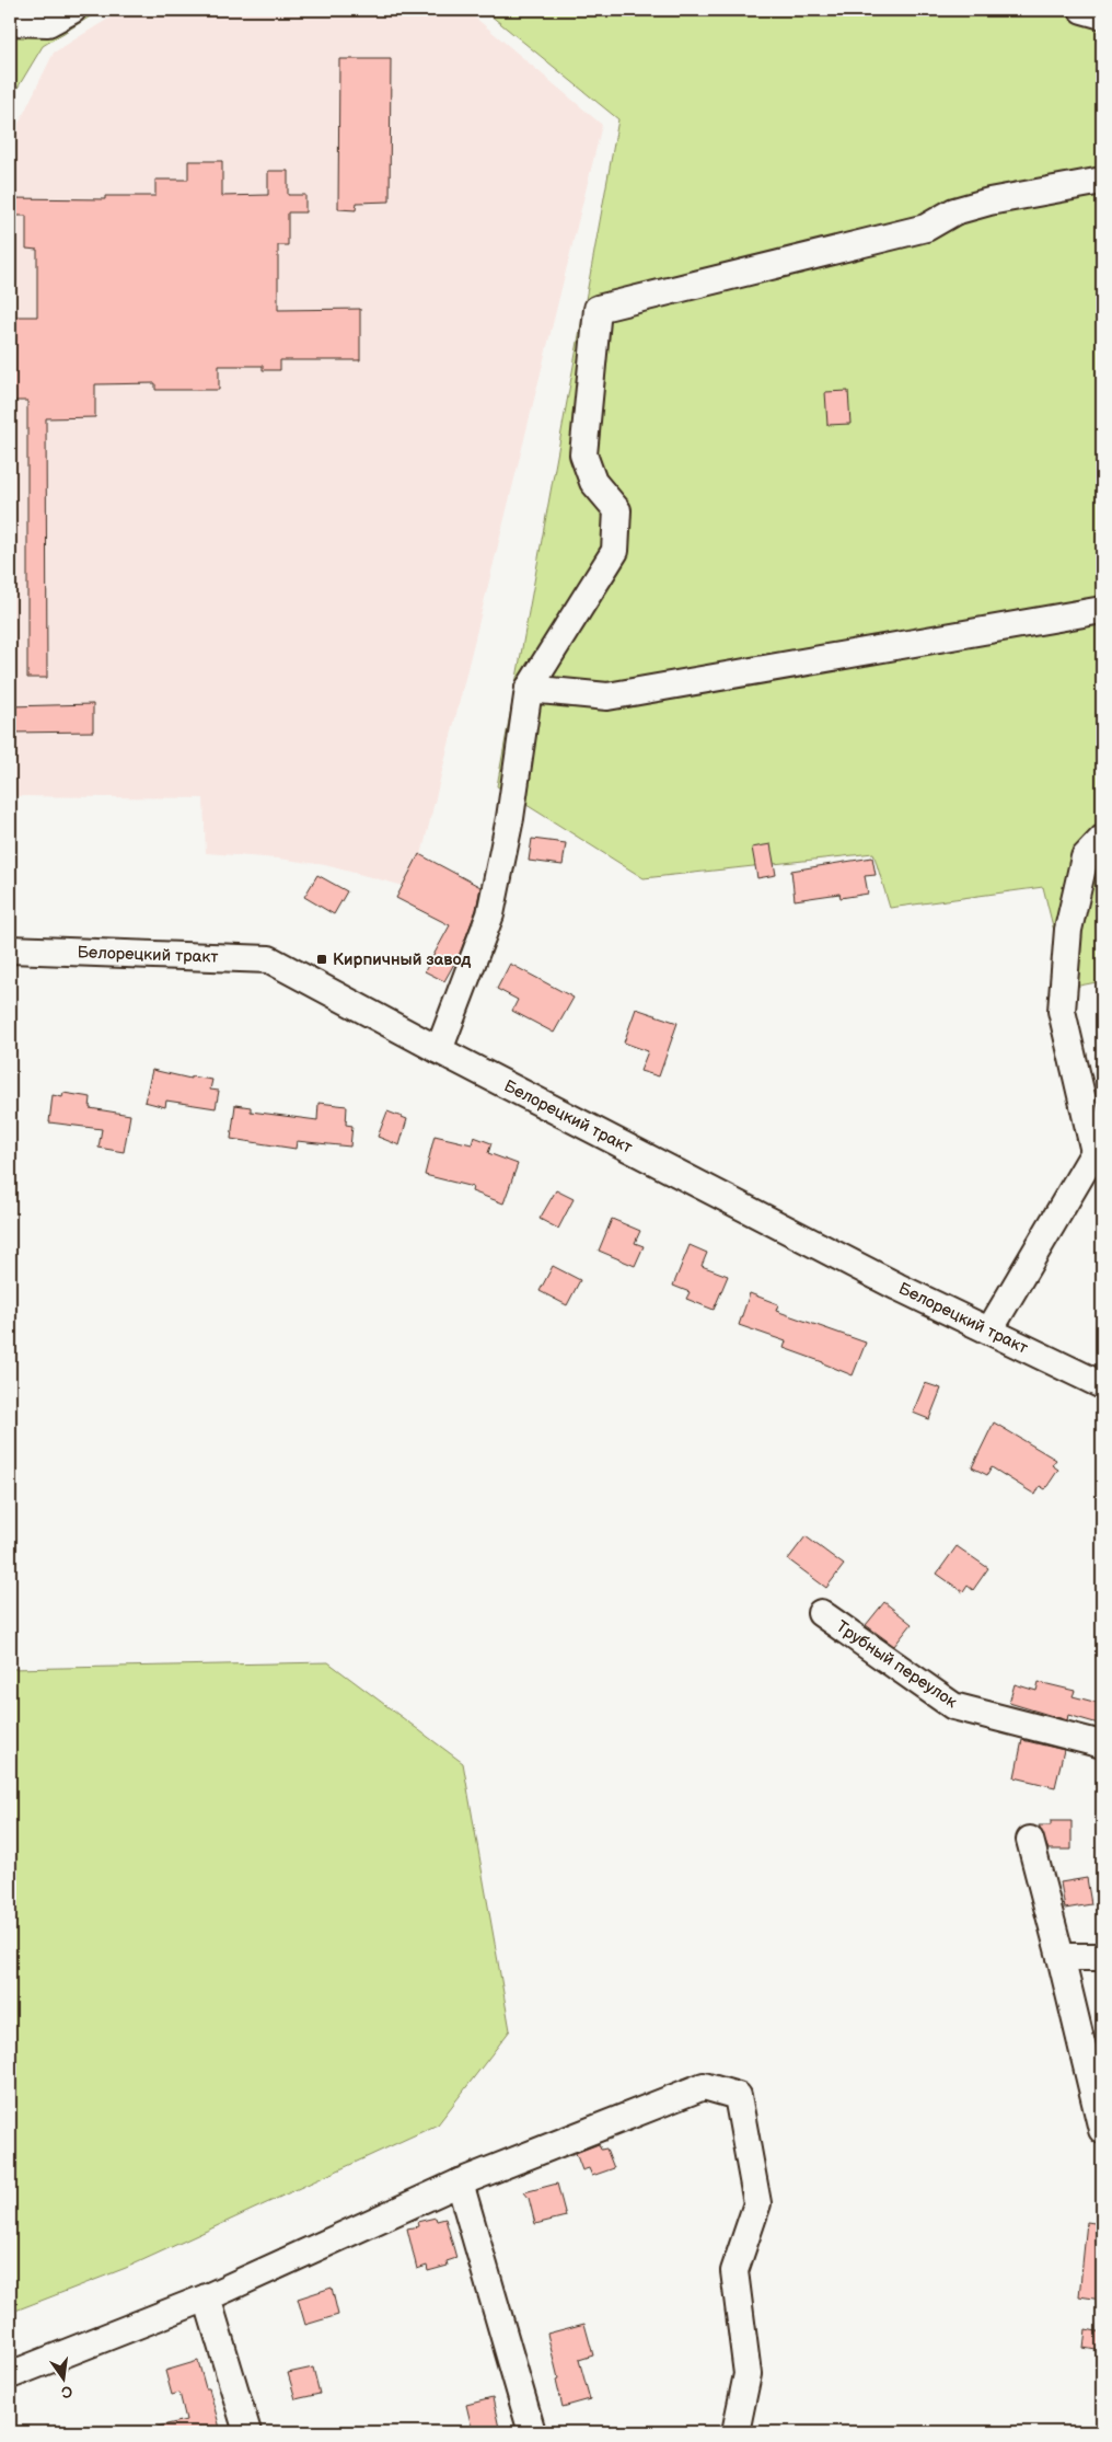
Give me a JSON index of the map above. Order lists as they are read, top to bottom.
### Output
{
  "streets": {
    "street": ["Белорецкий тракт", "Трубный переулок"]
  },
  "places": {
    "transit": ["Кирпичный завод"]
  },
  "north": "bottom"
}
